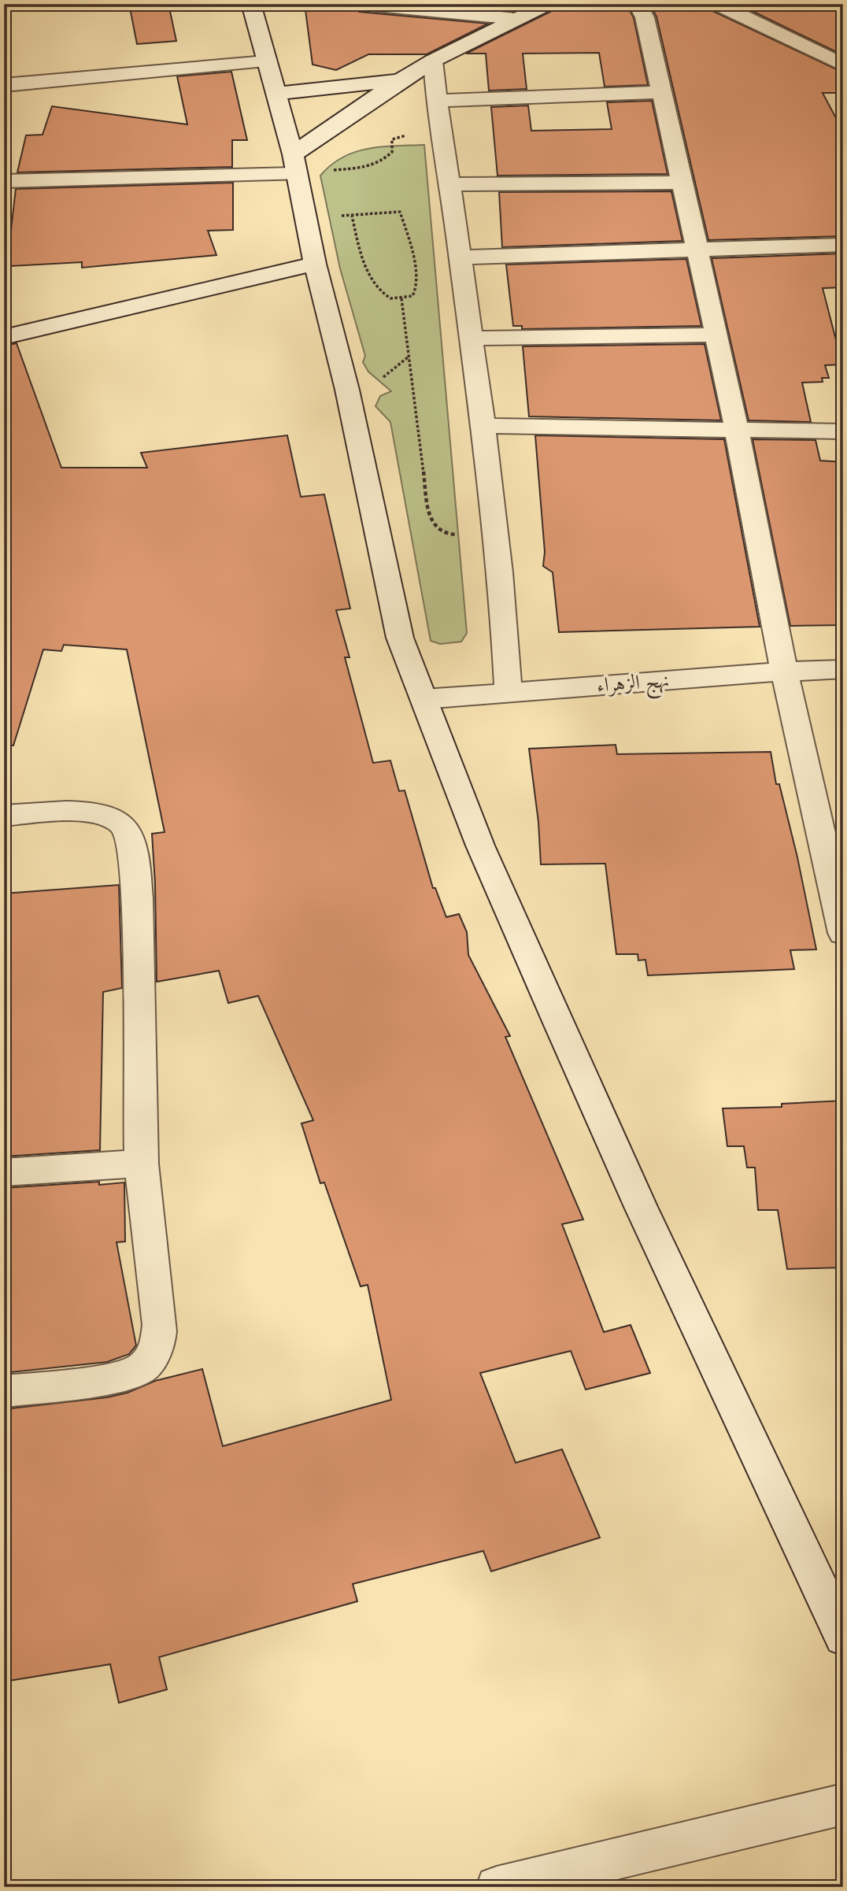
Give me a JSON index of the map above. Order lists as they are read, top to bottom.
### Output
{
  "streets": {
    "street": ["نهج الزهراء"]
  }
}
